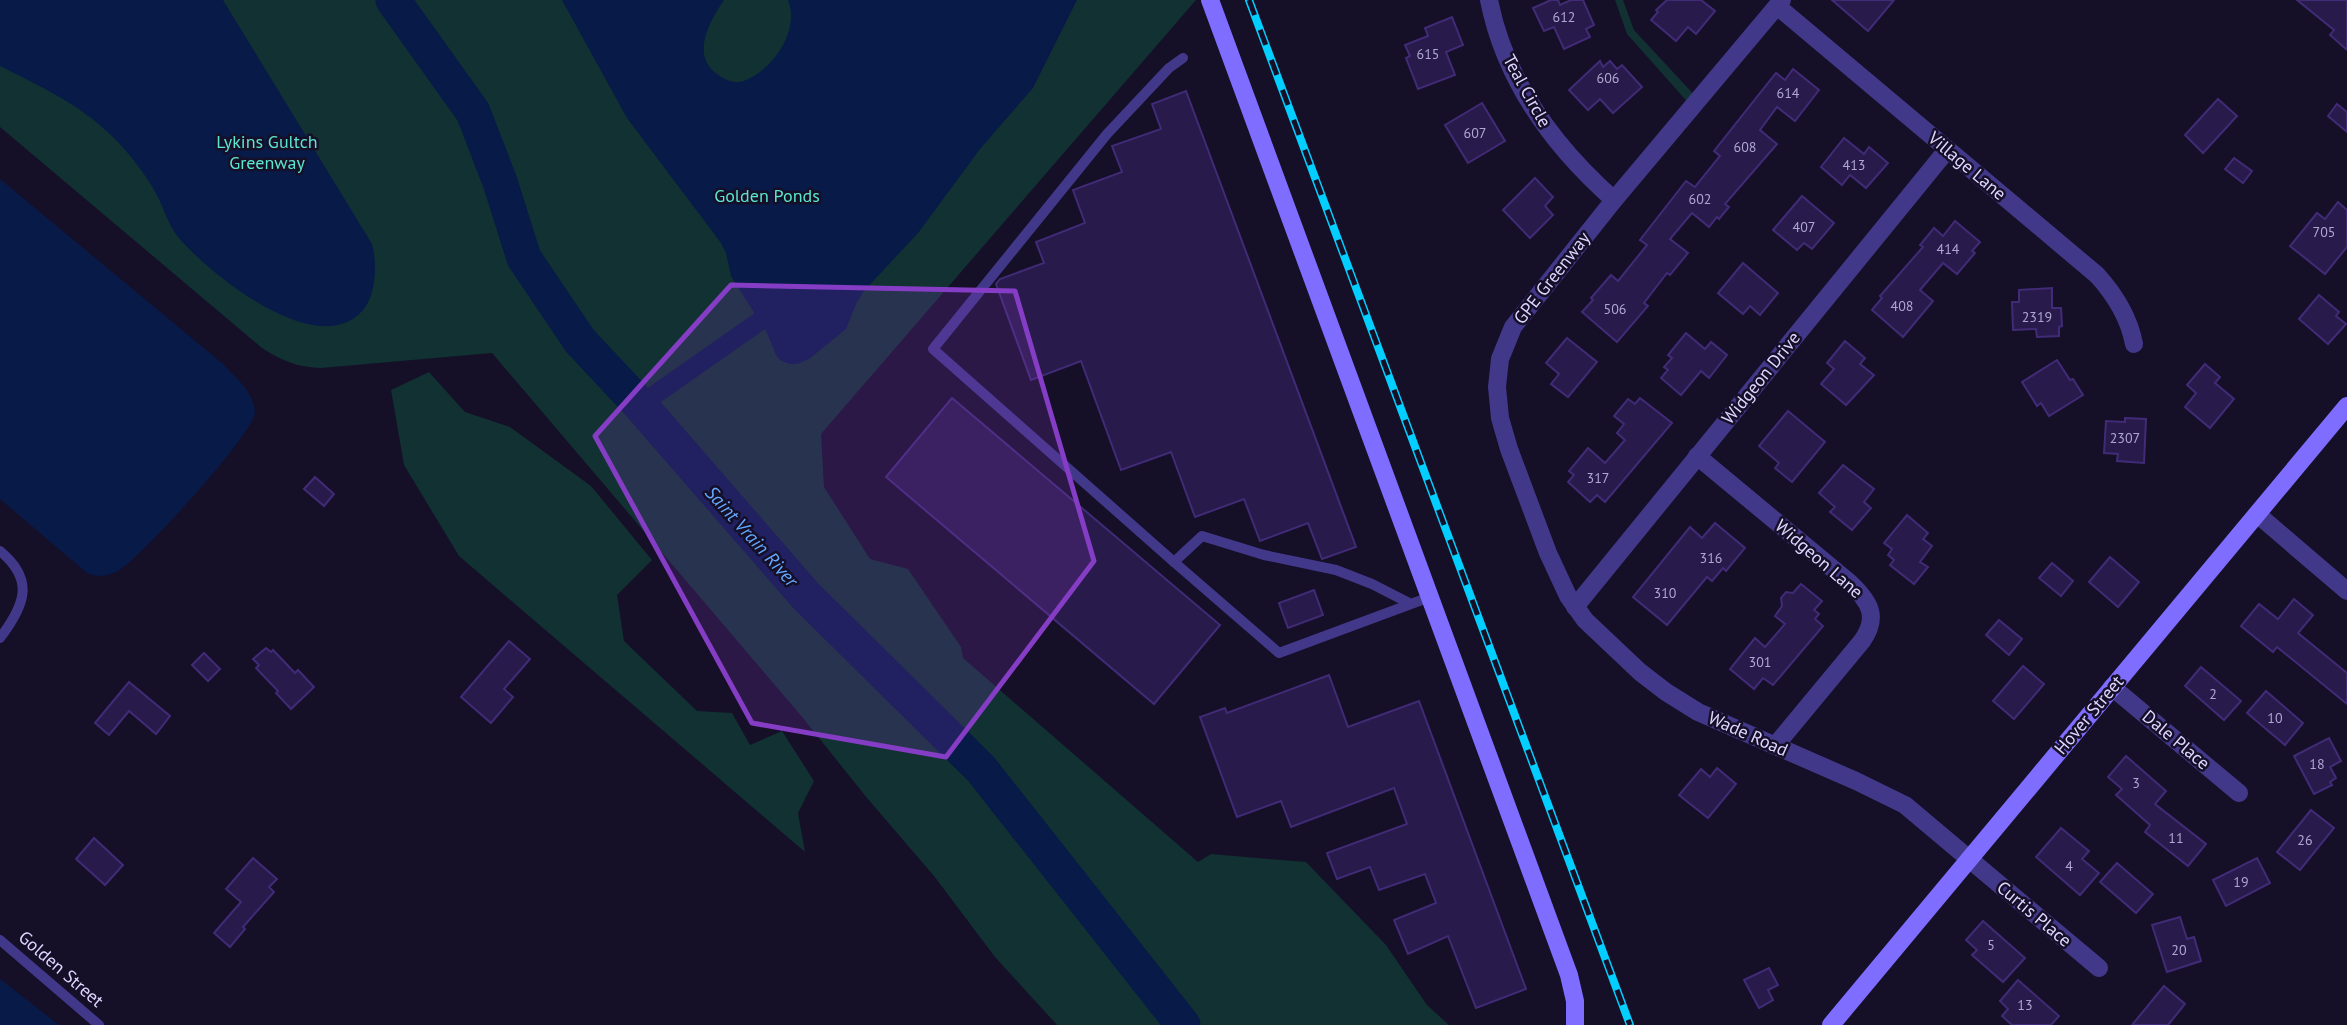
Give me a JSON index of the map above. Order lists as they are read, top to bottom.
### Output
{
  "streets": {
    "street": [
      "Teal Circle",
      "Village Lane",
      "GPE Greenway",
      "Widgeon Drive",
      "Widgeon Lane",
      "Hover Street",
      "Wade Road",
      "Dale Place",
      "Curtis Place"
    ],
    "lane": ["Golden Street"]
  },
  "crossings": [
    ["Teal Circle", "GPE Greenway"],
    ["Village Lane", "GPE Greenway"],
    ["Village Lane", "Widgeon Drive"],
    ["GPE Greenway", "Widgeon Drive"],
    ["GPE Greenway", "Wade Road"],
    ["Widgeon Drive", "Widgeon Lane"],
    ["Widgeon Drive", "Wade Road"],
    ["Widgeon Lane", "Wade Road"],
    ["Hover Street", "Wade Road"],
    ["Hover Street", "Dale Place"],
    ["Hover Street", "Curtis Place"],
    ["Wade Road", "Curtis Place"]
  ],
  "water": ["Saint Vrain River"],
  "parks": ["Lykins Gultch Greenway", "Golden Ponds"],
  "house_numbers": [
    "612",
    "615",
    "606",
    "614",
    "607",
    "608",
    "413",
    "602",
    "407",
    "705",
    "414",
    "408",
    "506",
    "2319",
    "2307",
    "317",
    "316",
    "310",
    "301",
    "2",
    "10",
    "18",
    "3",
    "11",
    "26",
    "4",
    "19",
    "5",
    "20",
    "13"
  ]
}
